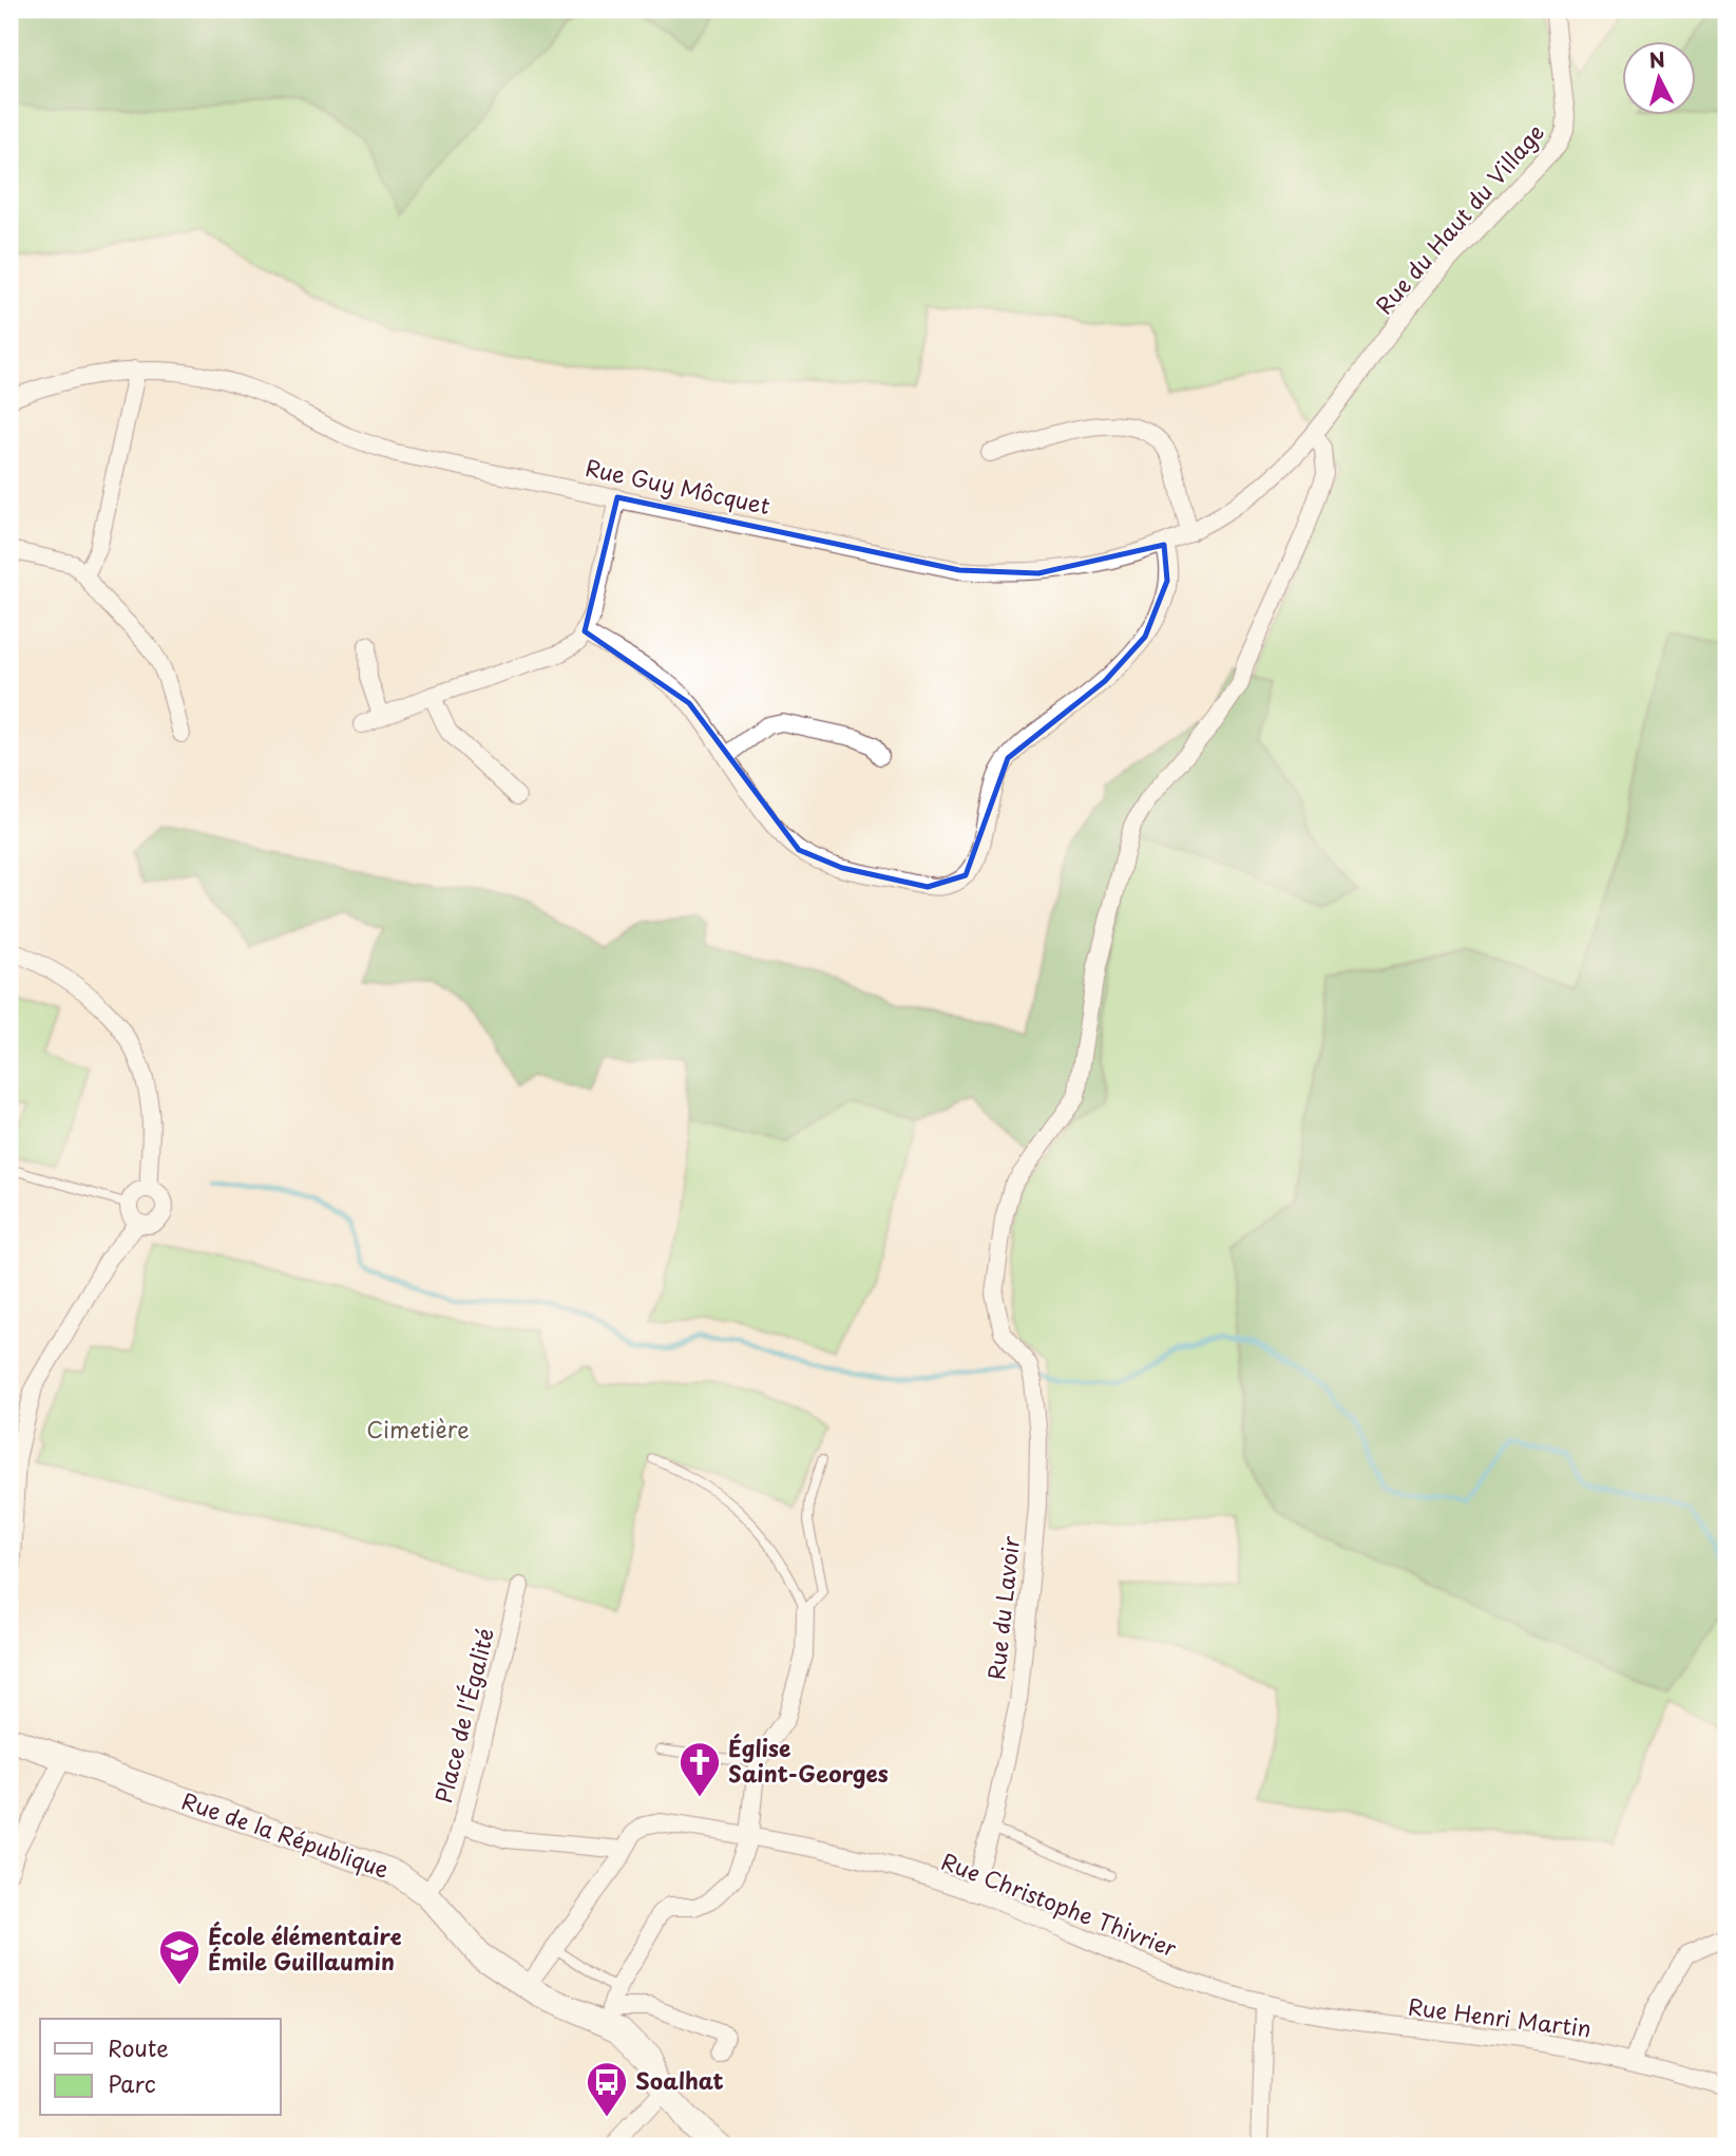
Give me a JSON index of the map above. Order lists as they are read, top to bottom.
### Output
{
  "streets": {
    "street": [
      "Rue du Haut du Village",
      "Rue Guy Môcquet",
      "Rue du Lavoir",
      "Place de l'Égalité",
      "Rue de la République",
      "Rue Christophe Thivrier",
      "Rue Henri Martin"
    ]
  },
  "crossings": [
    ["Rue du Haut du Village", "Rue Guy Môcquet"],
    ["Rue du Haut du Village", "Rue du Lavoir"],
    ["Rue Guy Môcquet", "Rue du Lavoir"],
    ["Rue du Lavoir", "Rue Christophe Thivrier"],
    ["Rue Christophe Thivrier", "Rue Henri Martin"]
  ],
  "parks": ["Cimetière"],
  "places": {
    "church": ["Église Saint-Georges"],
    "school or university": ["École élémentaire Émile Guillaumin"],
    "bus stop": ["Soalhat"]
  },
  "legend": ["Route", "Parc"],
  "north": "top"
}
